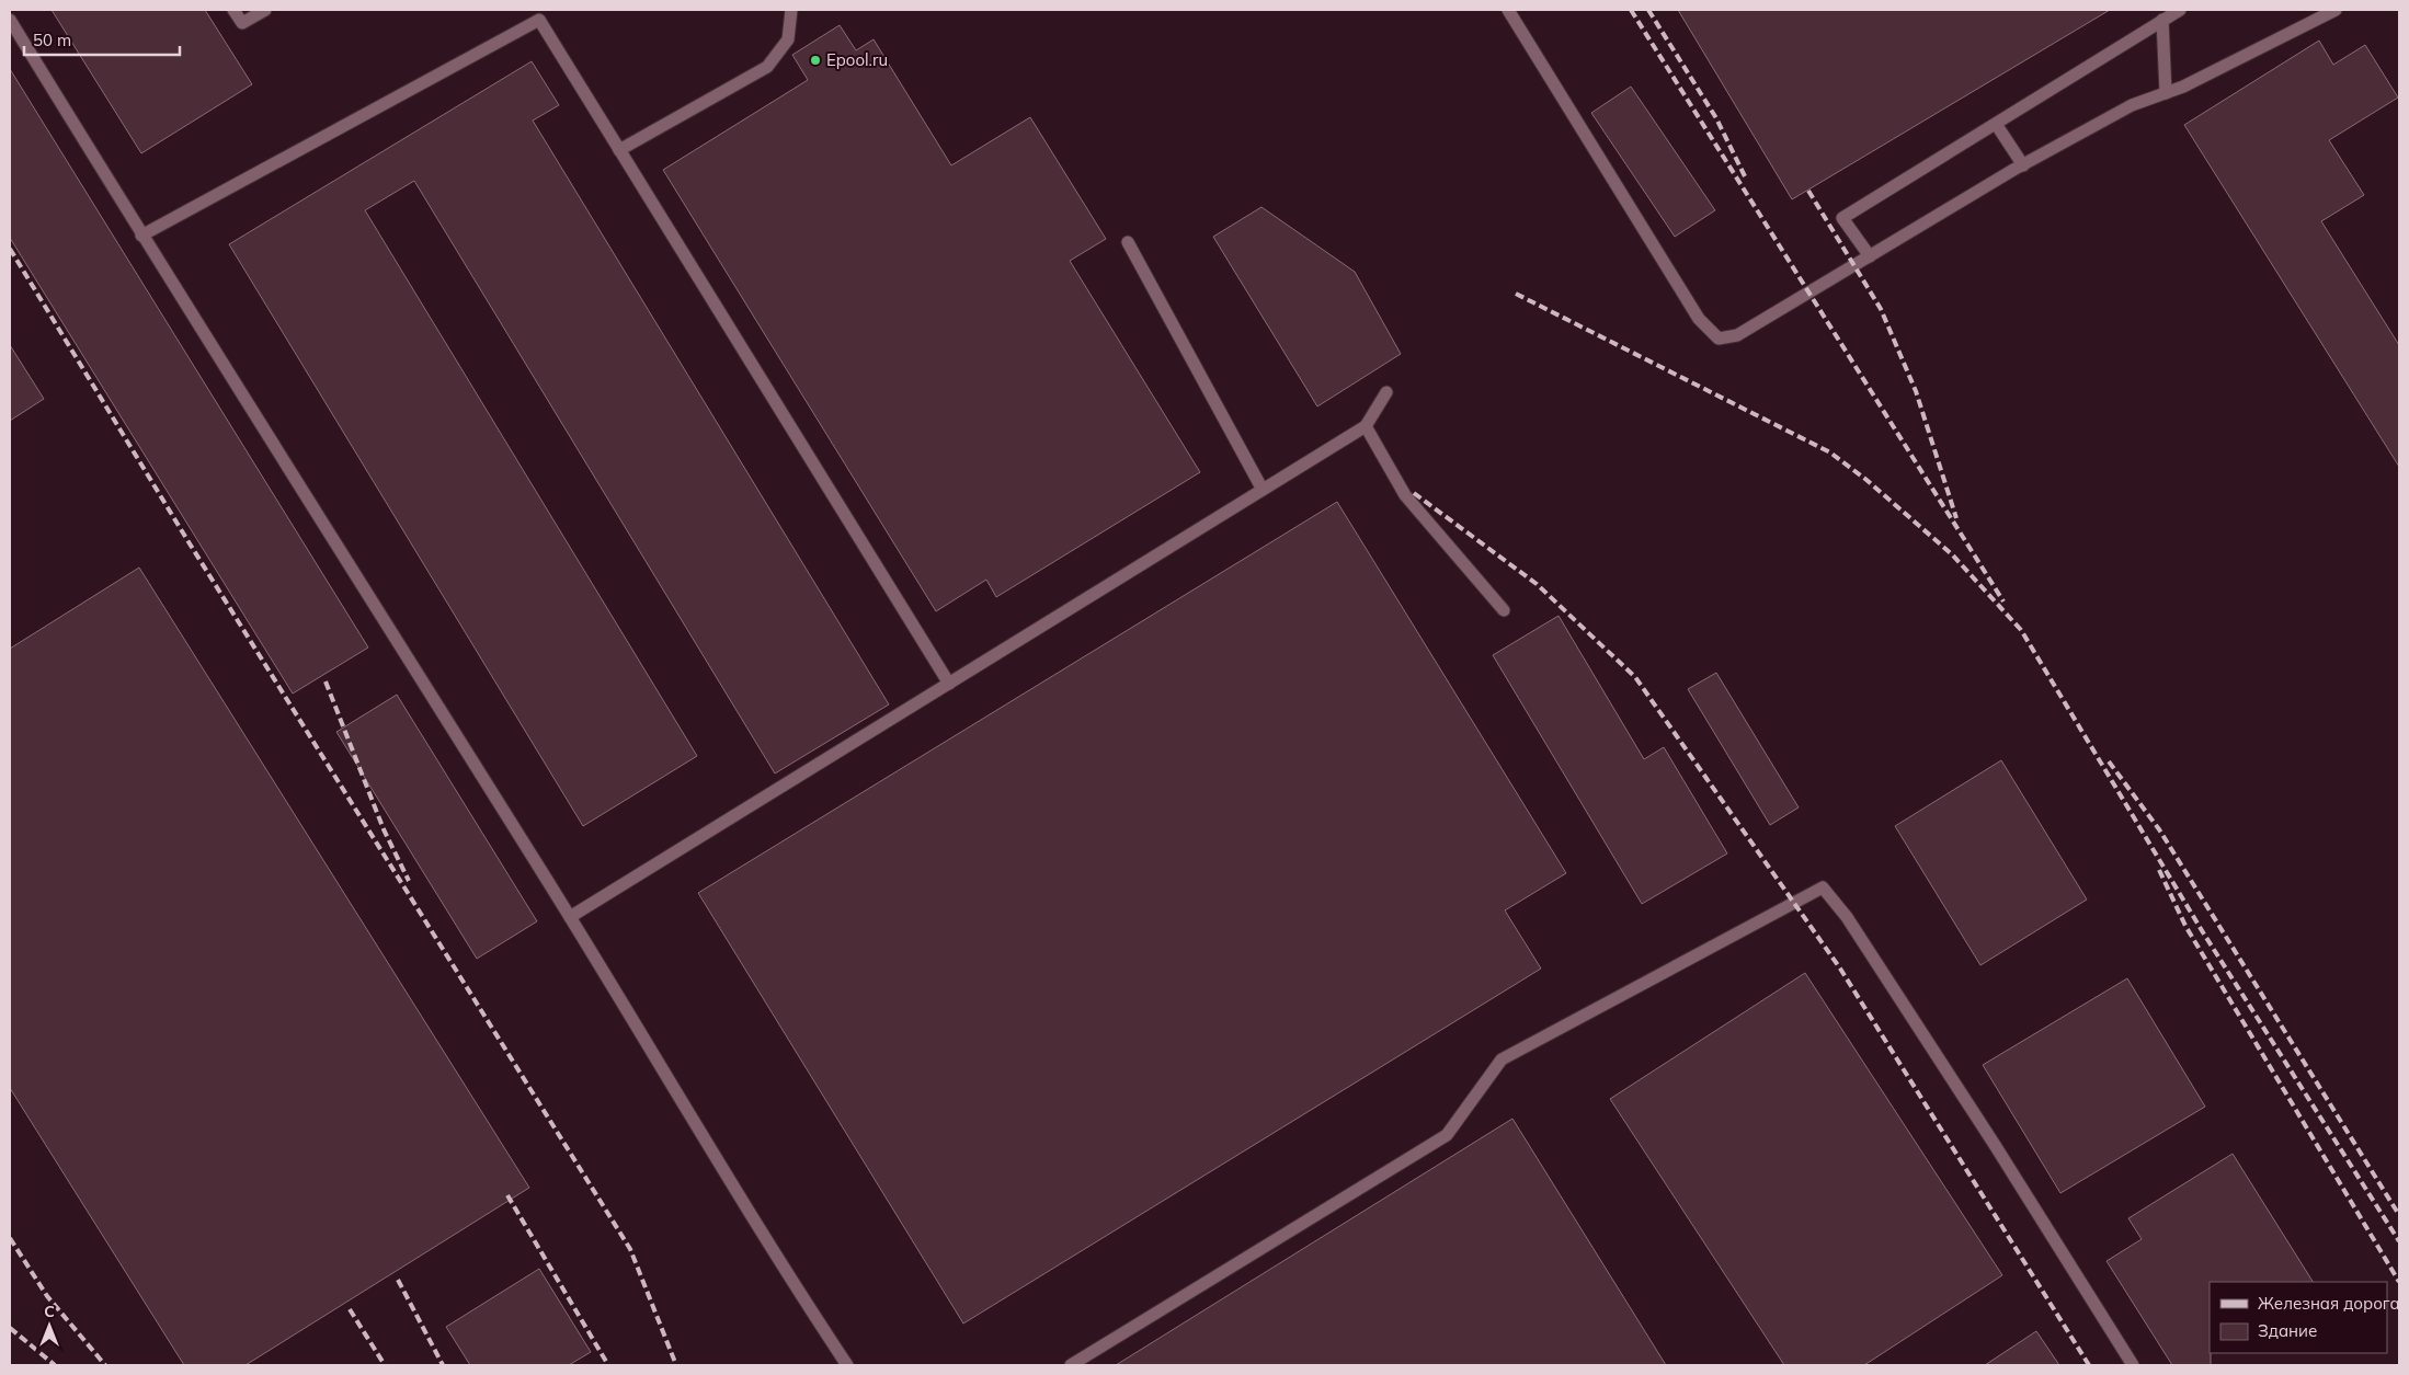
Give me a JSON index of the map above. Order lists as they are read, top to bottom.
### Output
{
  "places": ["Epool.ru"],
  "legend": ["Железная дорога", "Здание"],
  "scale_bar": "50 m",
  "north": "top"
}
